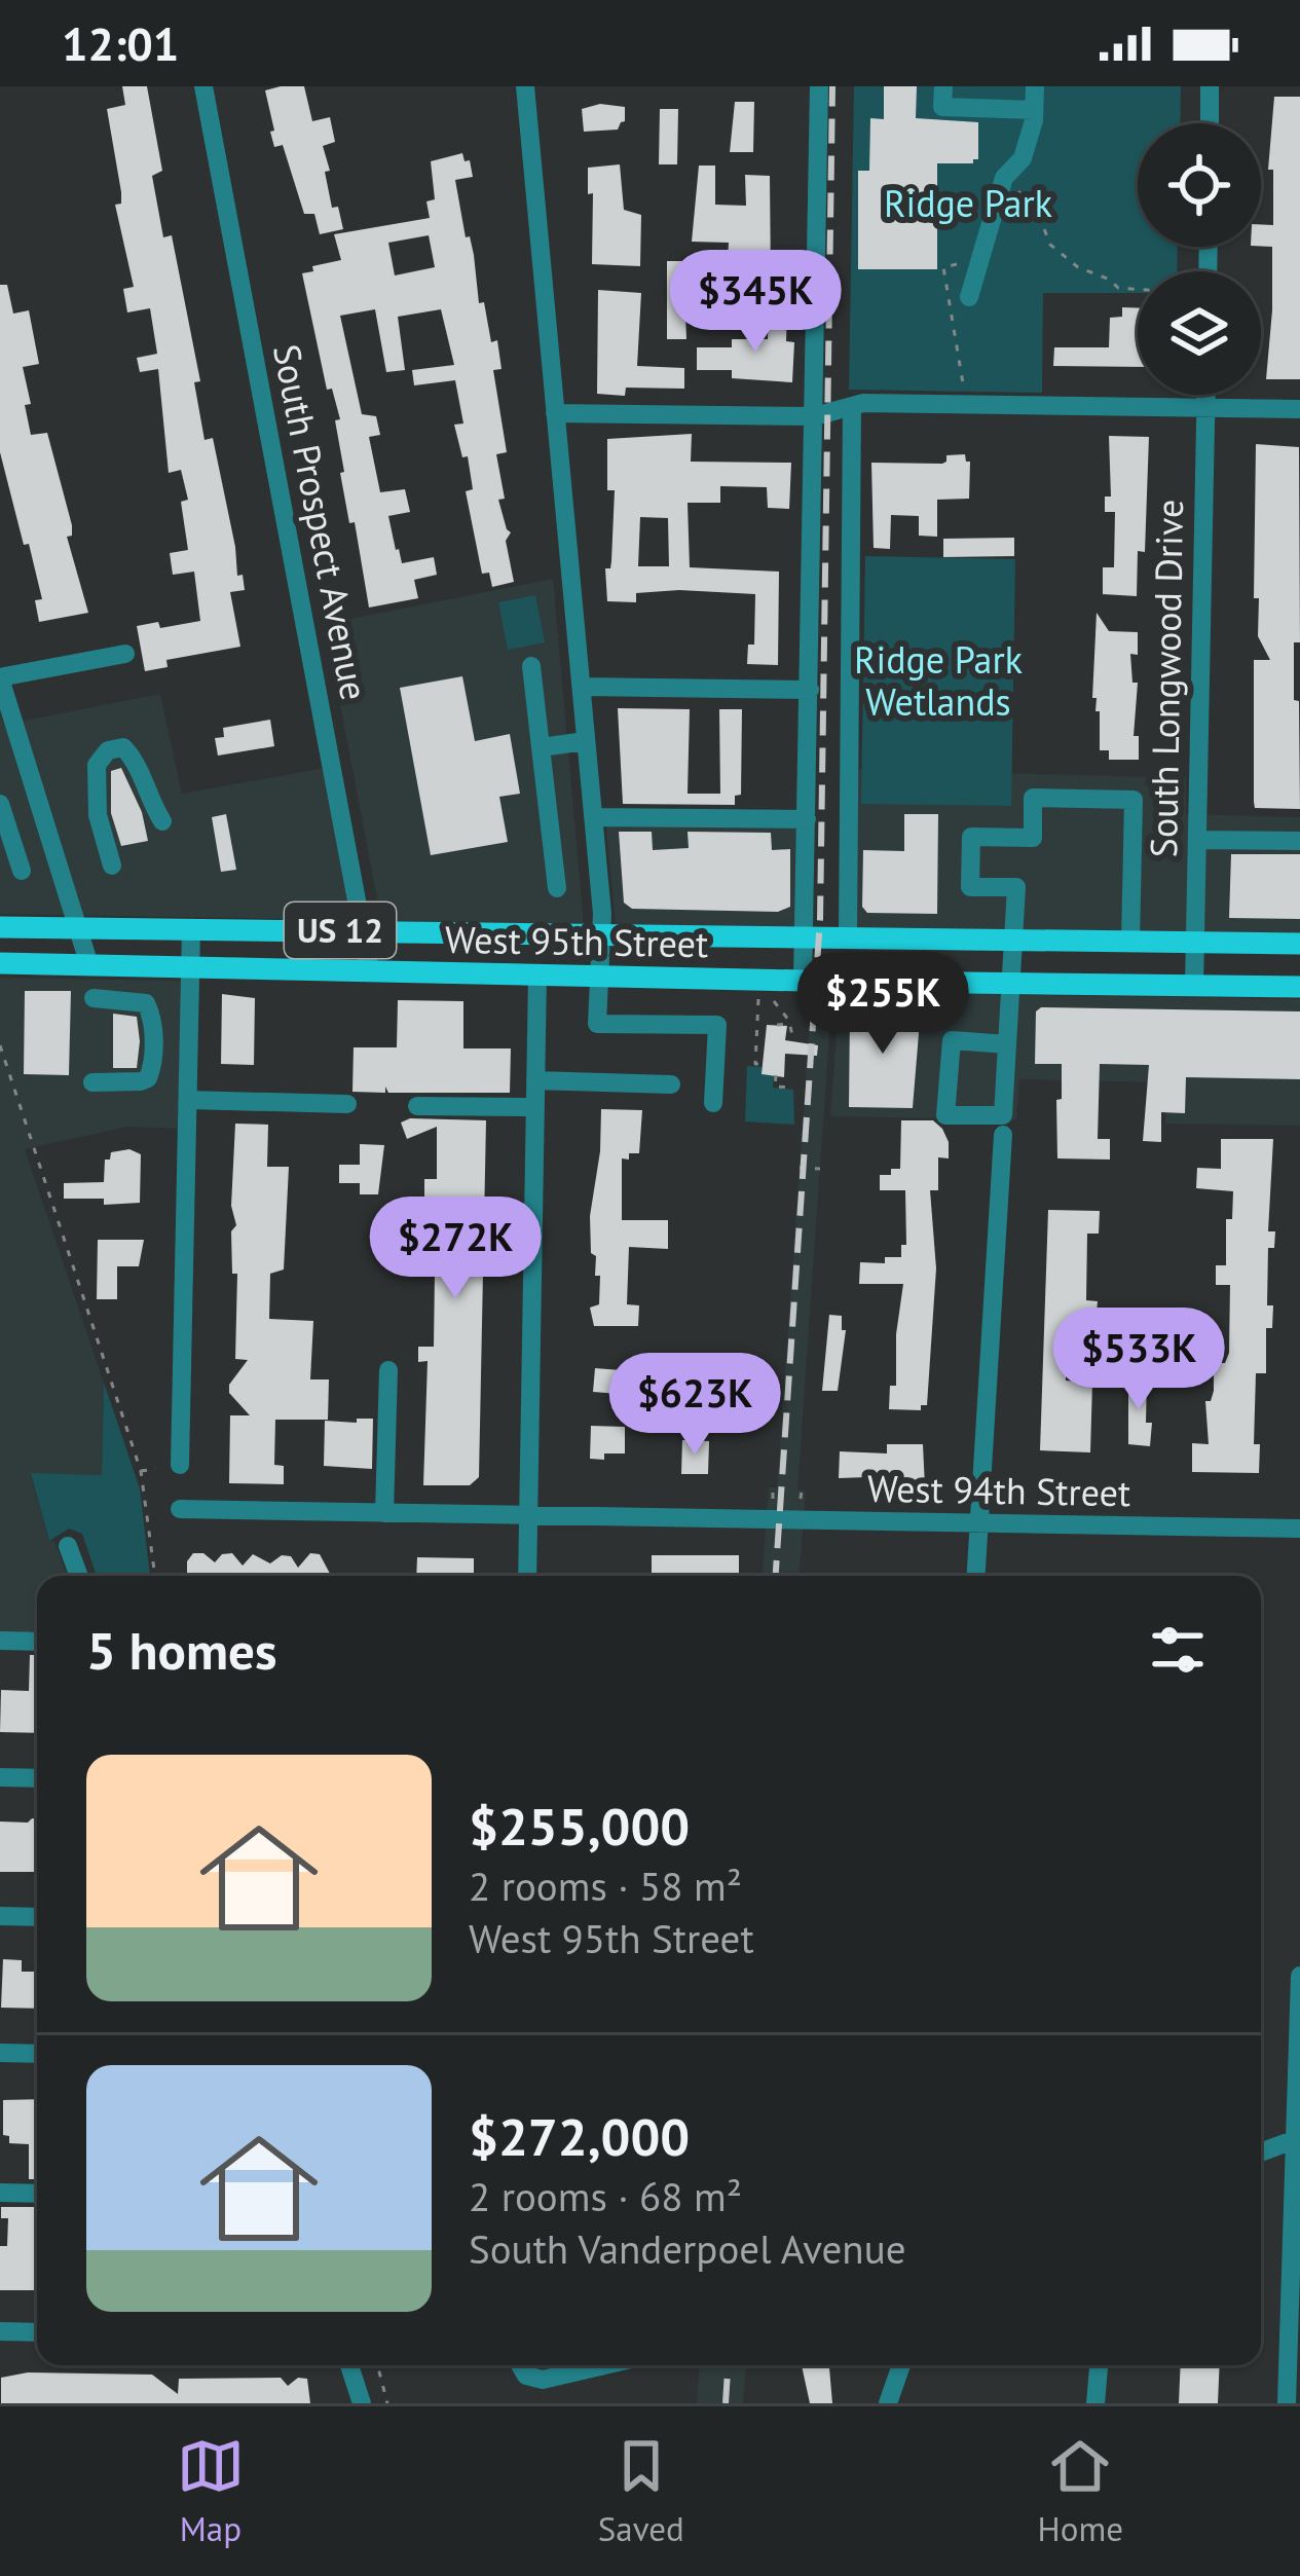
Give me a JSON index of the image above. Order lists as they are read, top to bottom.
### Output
{
  "streets": {
    "main road": ["US 12", "West 95th Street"],
    "street": ["South Prospect Avenue", "South Longwood Drive", "West 94th Street"]
  },
  "crossings": [
    ["South Prospect Avenue", "West 95th Street"],
    ["South Longwood Drive", "West 95th Street"]
  ],
  "parks": ["Ridge Park", "Ridge Park Wetlands"],
  "page": {
    "status": "12:01",
    "price": [
      "$345K",
      "$255K",
      "$272K",
      "$533K",
      "$623K"
    ],
    "heading": "5 homes",
    "list": [
      {
        "name": "$255,000",
        "note": "2 rooms · 58 m² · West 95th Street"
      },
      {
        "name": "$272,000",
        "note": "2 rooms · 68 m² · South Vanderpoel Avenue"
      }
    ],
    "tabs": ["Map", "Saved", "Home"]
  }
}
